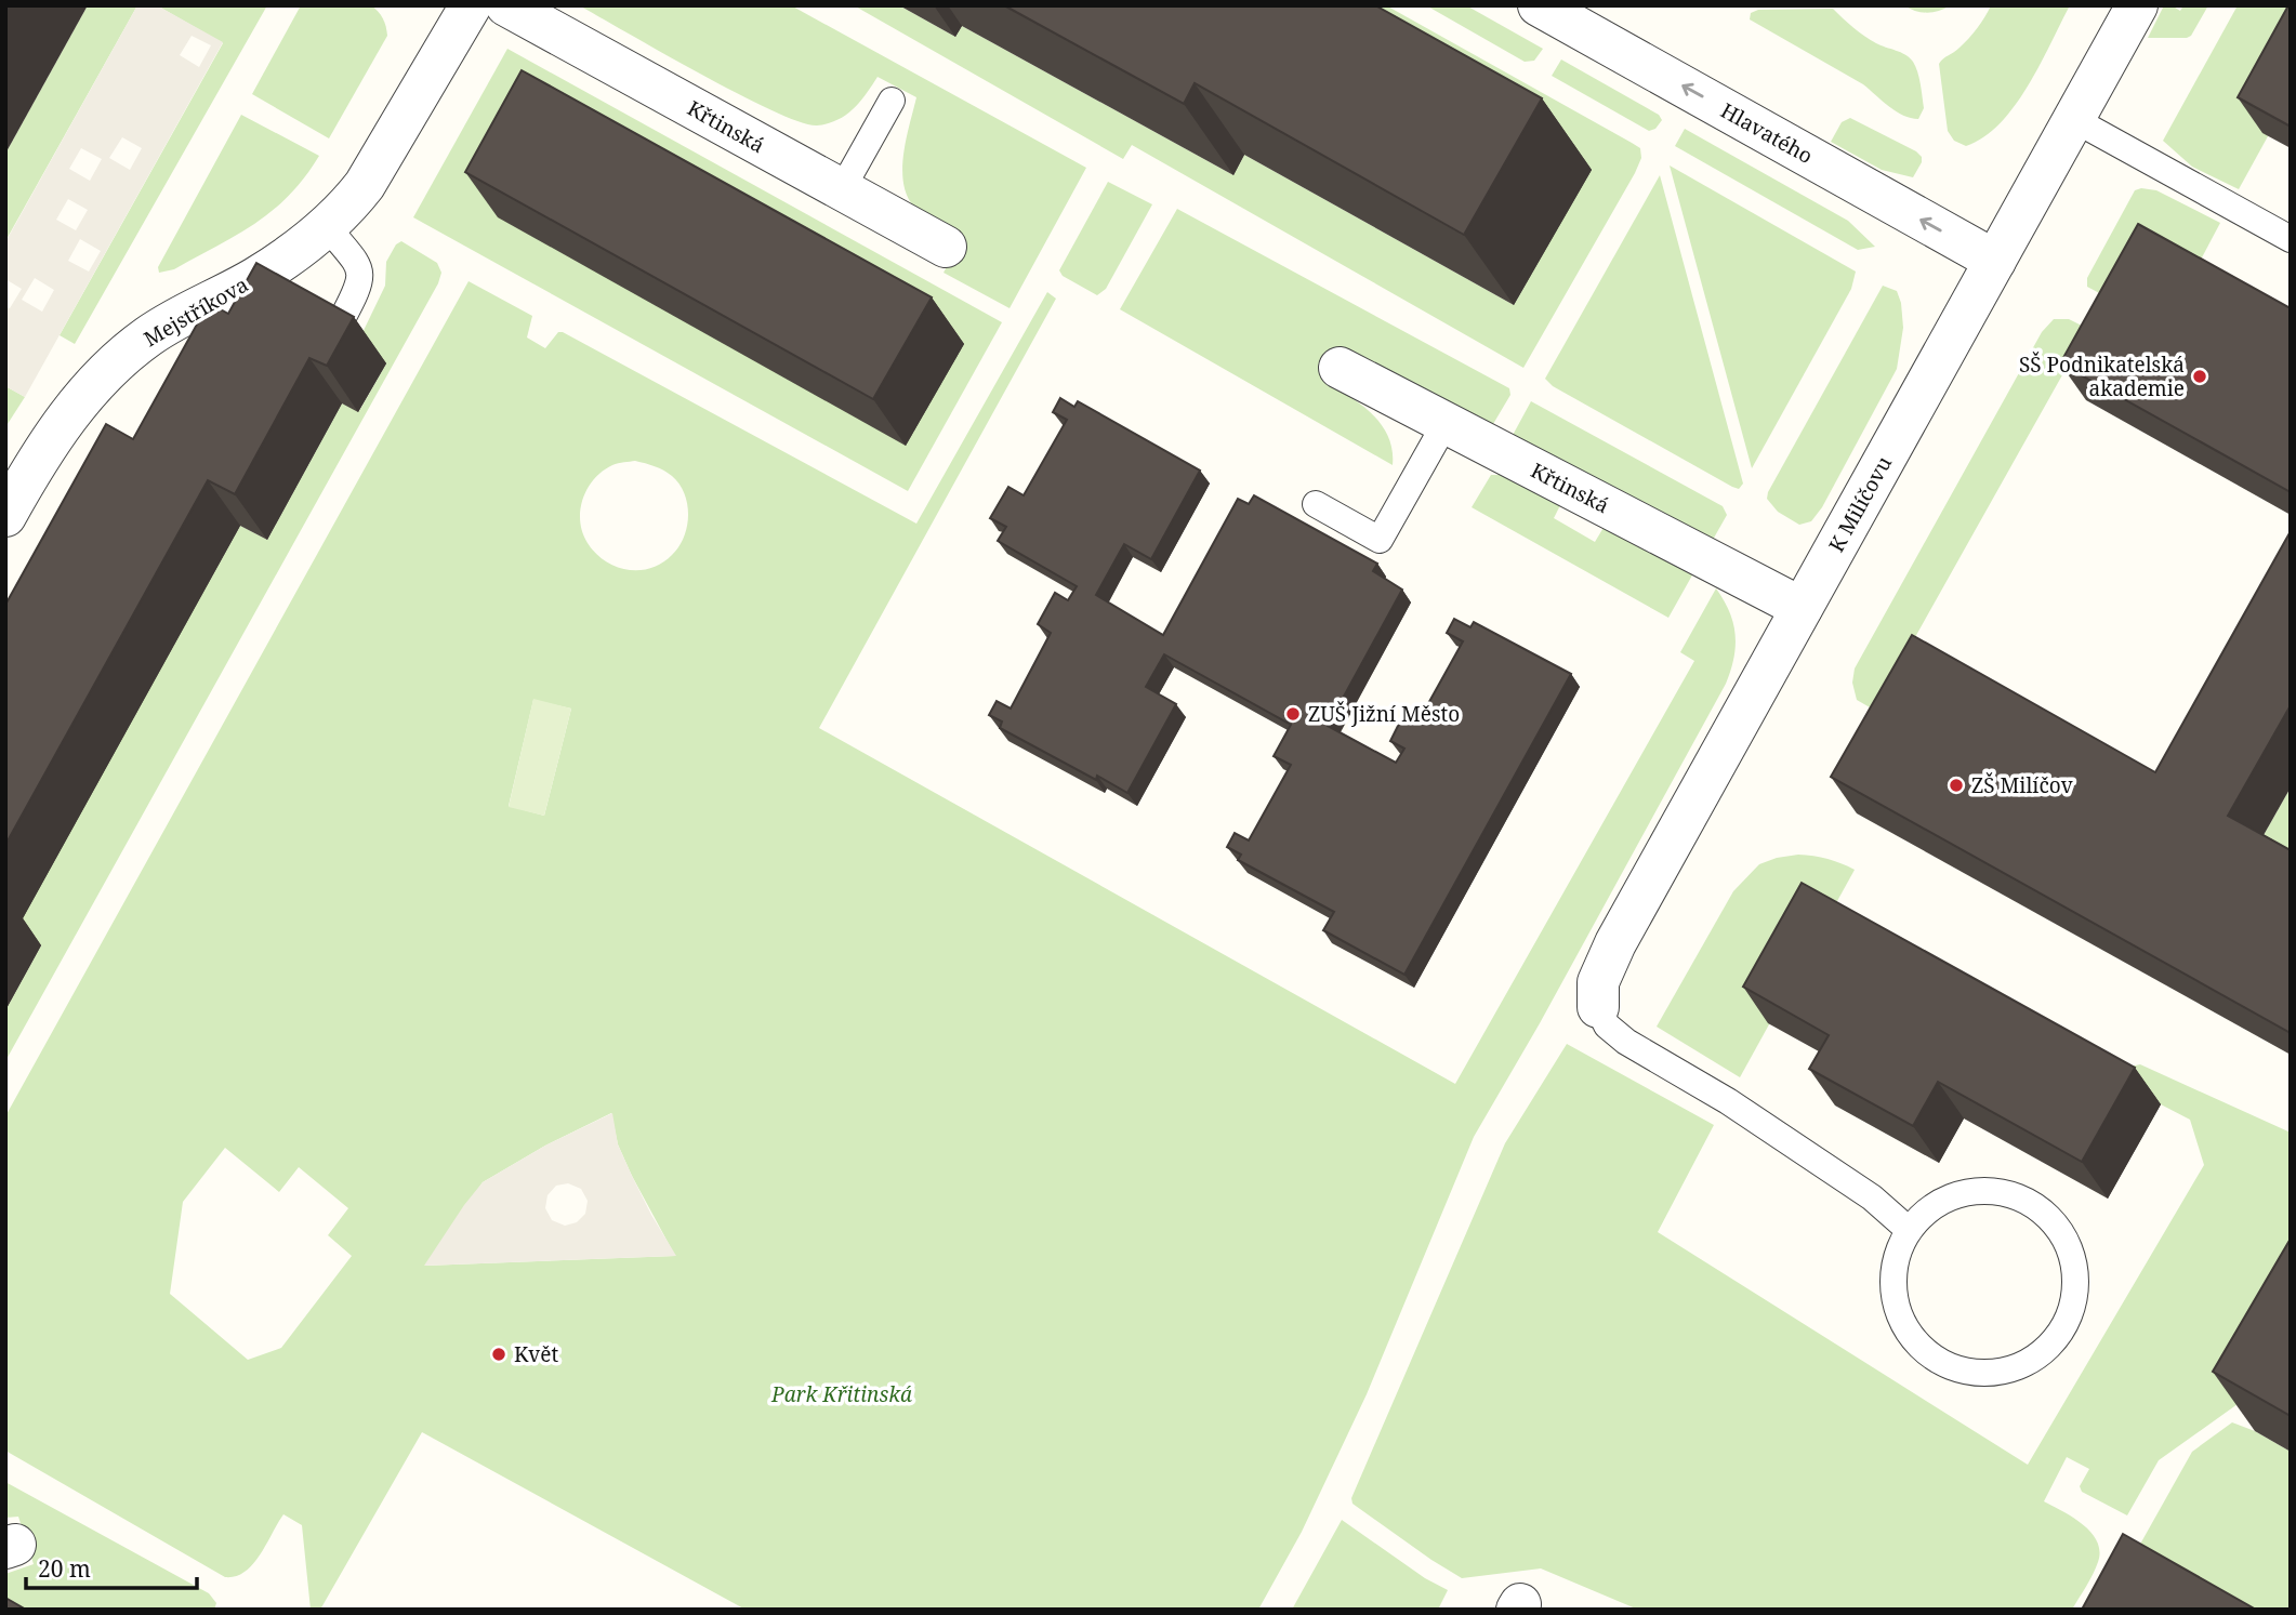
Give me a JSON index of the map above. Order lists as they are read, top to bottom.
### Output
{
  "streets": {
    "street": [
      "Křtinská",
      "Hlavatého",
      "Mejstříkova",
      "K Milíčovu"
    ]
  },
  "crossings": [
    ["Křtinská", "K Milíčovu"],
    ["Hlavatého", "K Milíčovu"]
  ],
  "one_way": ["Hlavatého"],
  "parks": ["Park Křitinská"],
  "places": [
    "SŠ Podnikatelská akademie",
    "ZUŠ Jižní Město",
    "ZŠ Milíčov",
    "Květ"
  ],
  "scale_bar": "20 m"
}
